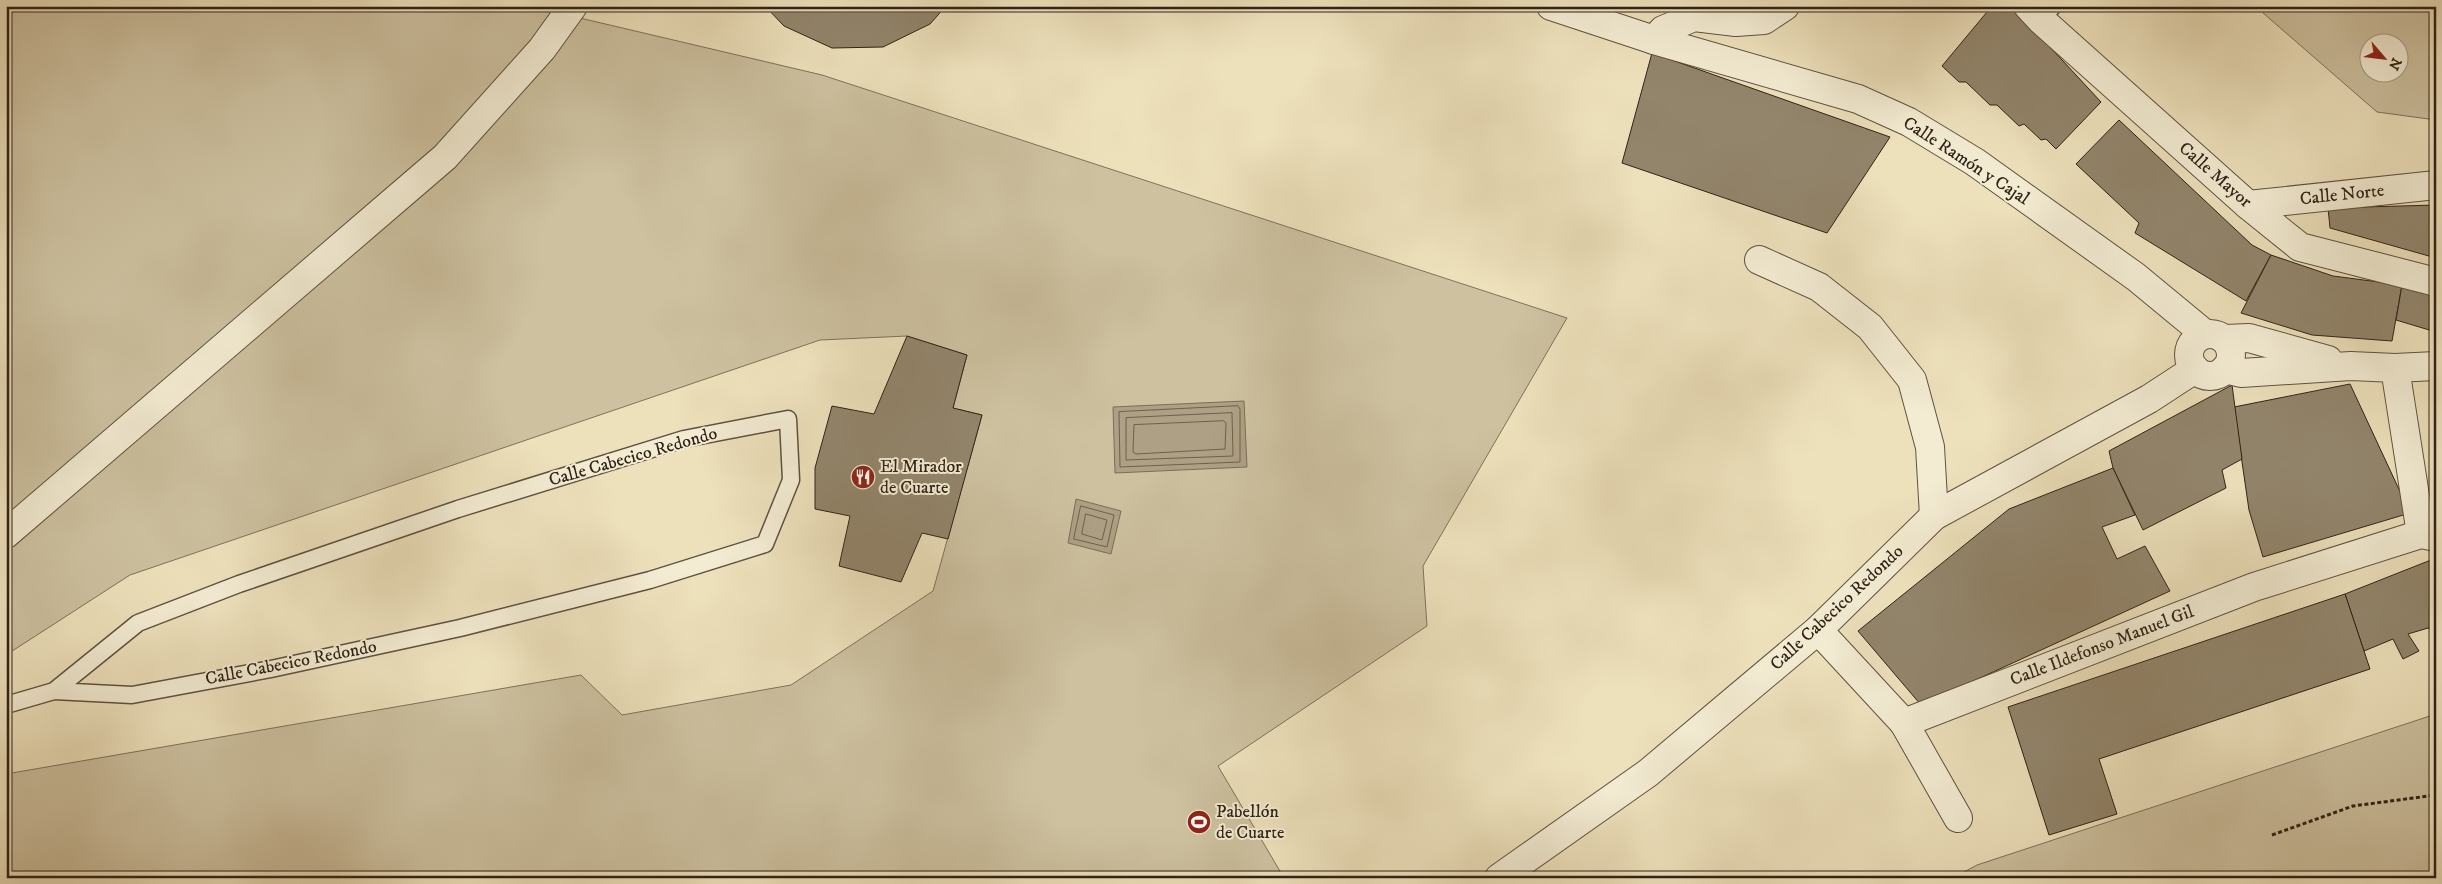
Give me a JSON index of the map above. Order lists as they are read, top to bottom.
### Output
{
  "streets": {
    "street": [
      "Calle Ramón y Cajal",
      "Calle Mayor",
      "Calle Norte",
      "Calle Cabecico Redondo",
      "Calle Ildefonso Manuel Gil"
    ]
  },
  "crossings": [
    ["Calle Ramón y Cajal", "Calle Cabecico Redondo"],
    ["Calle Mayor", "Calle Norte"]
  ],
  "places": {
    "restaurant": ["El Mirador de Cuarte"],
    "sports": ["Pabellón de Cuarte"]
  },
  "north": "bottom right"
}
